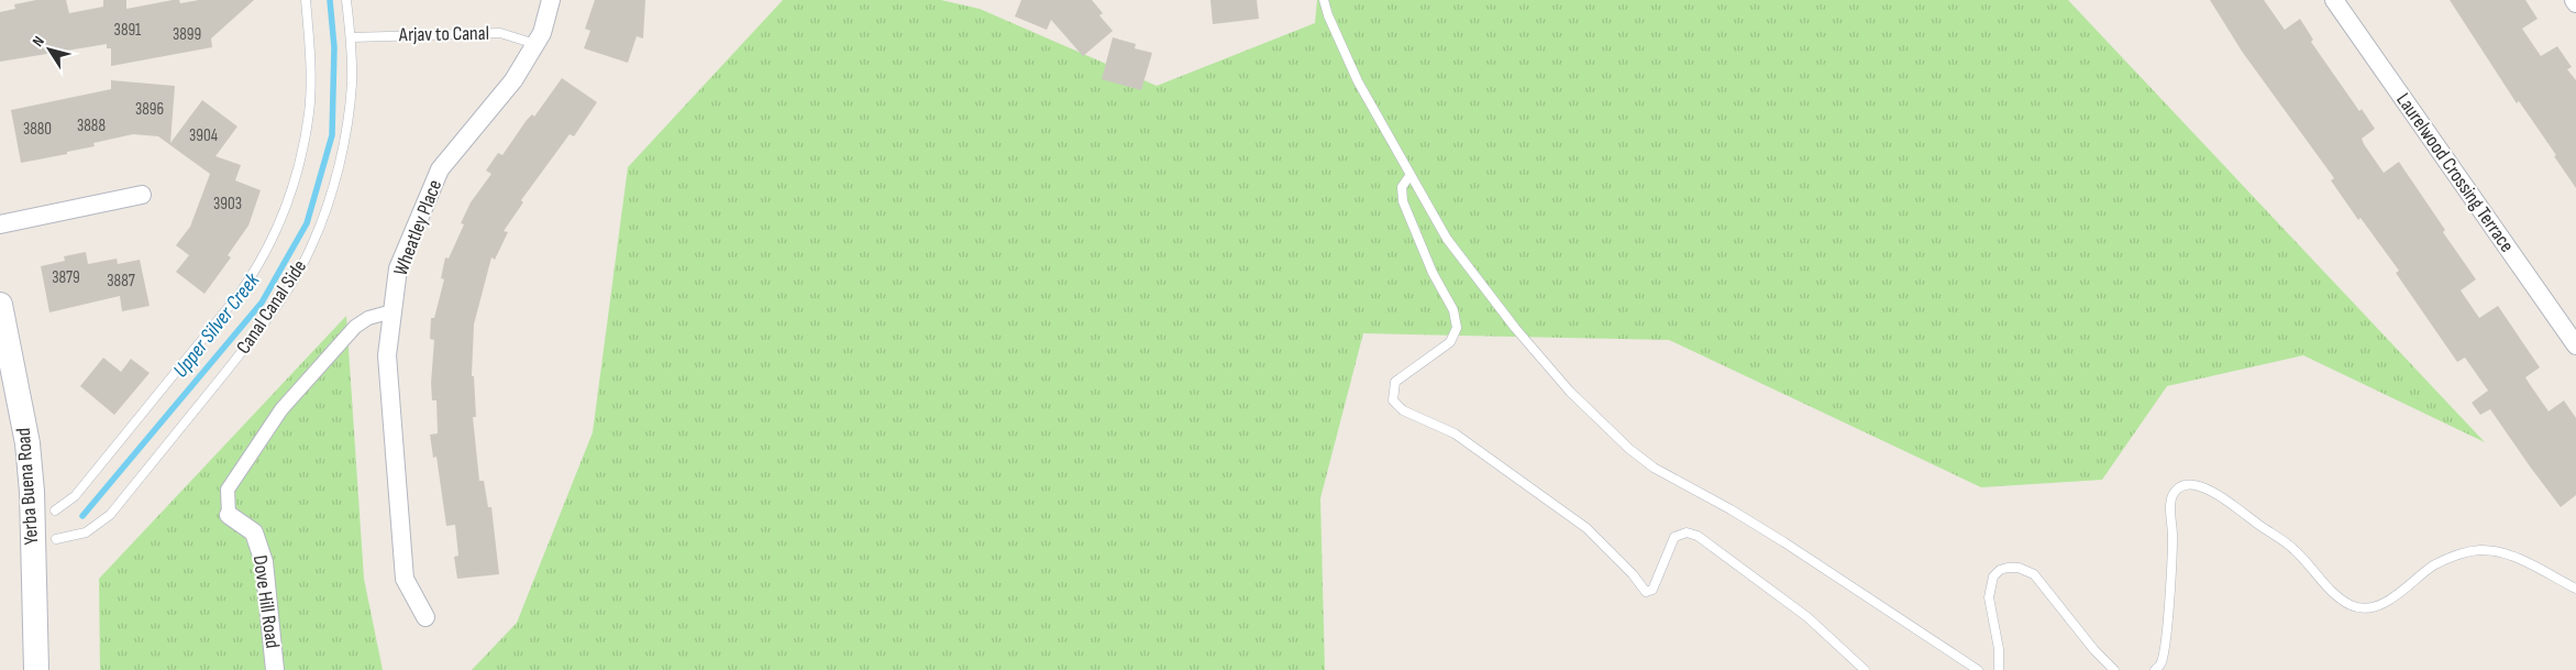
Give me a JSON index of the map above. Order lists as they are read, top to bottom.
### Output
{
  "streets": {
    "main road": ["Yerba Buena Road"],
    "street": ["Laurelwood Crossing Terrace", "Wheatley Place", "Dove Hill Road"],
    "lane": ["Arjav to Canal", "Canal Canal Side"]
  },
  "crossings": [
    ["Arjav to Canal", "Wheatley Place"],
    ["Arjav to Canal", "Canal Canal Side"]
  ],
  "water": ["Upper Silver Creek"],
  "house_numbers": [
    "3891",
    "3899",
    "3896",
    "3888",
    "3880",
    "3904",
    "3903",
    "3879",
    "3887"
  ],
  "north": "top left"
}
